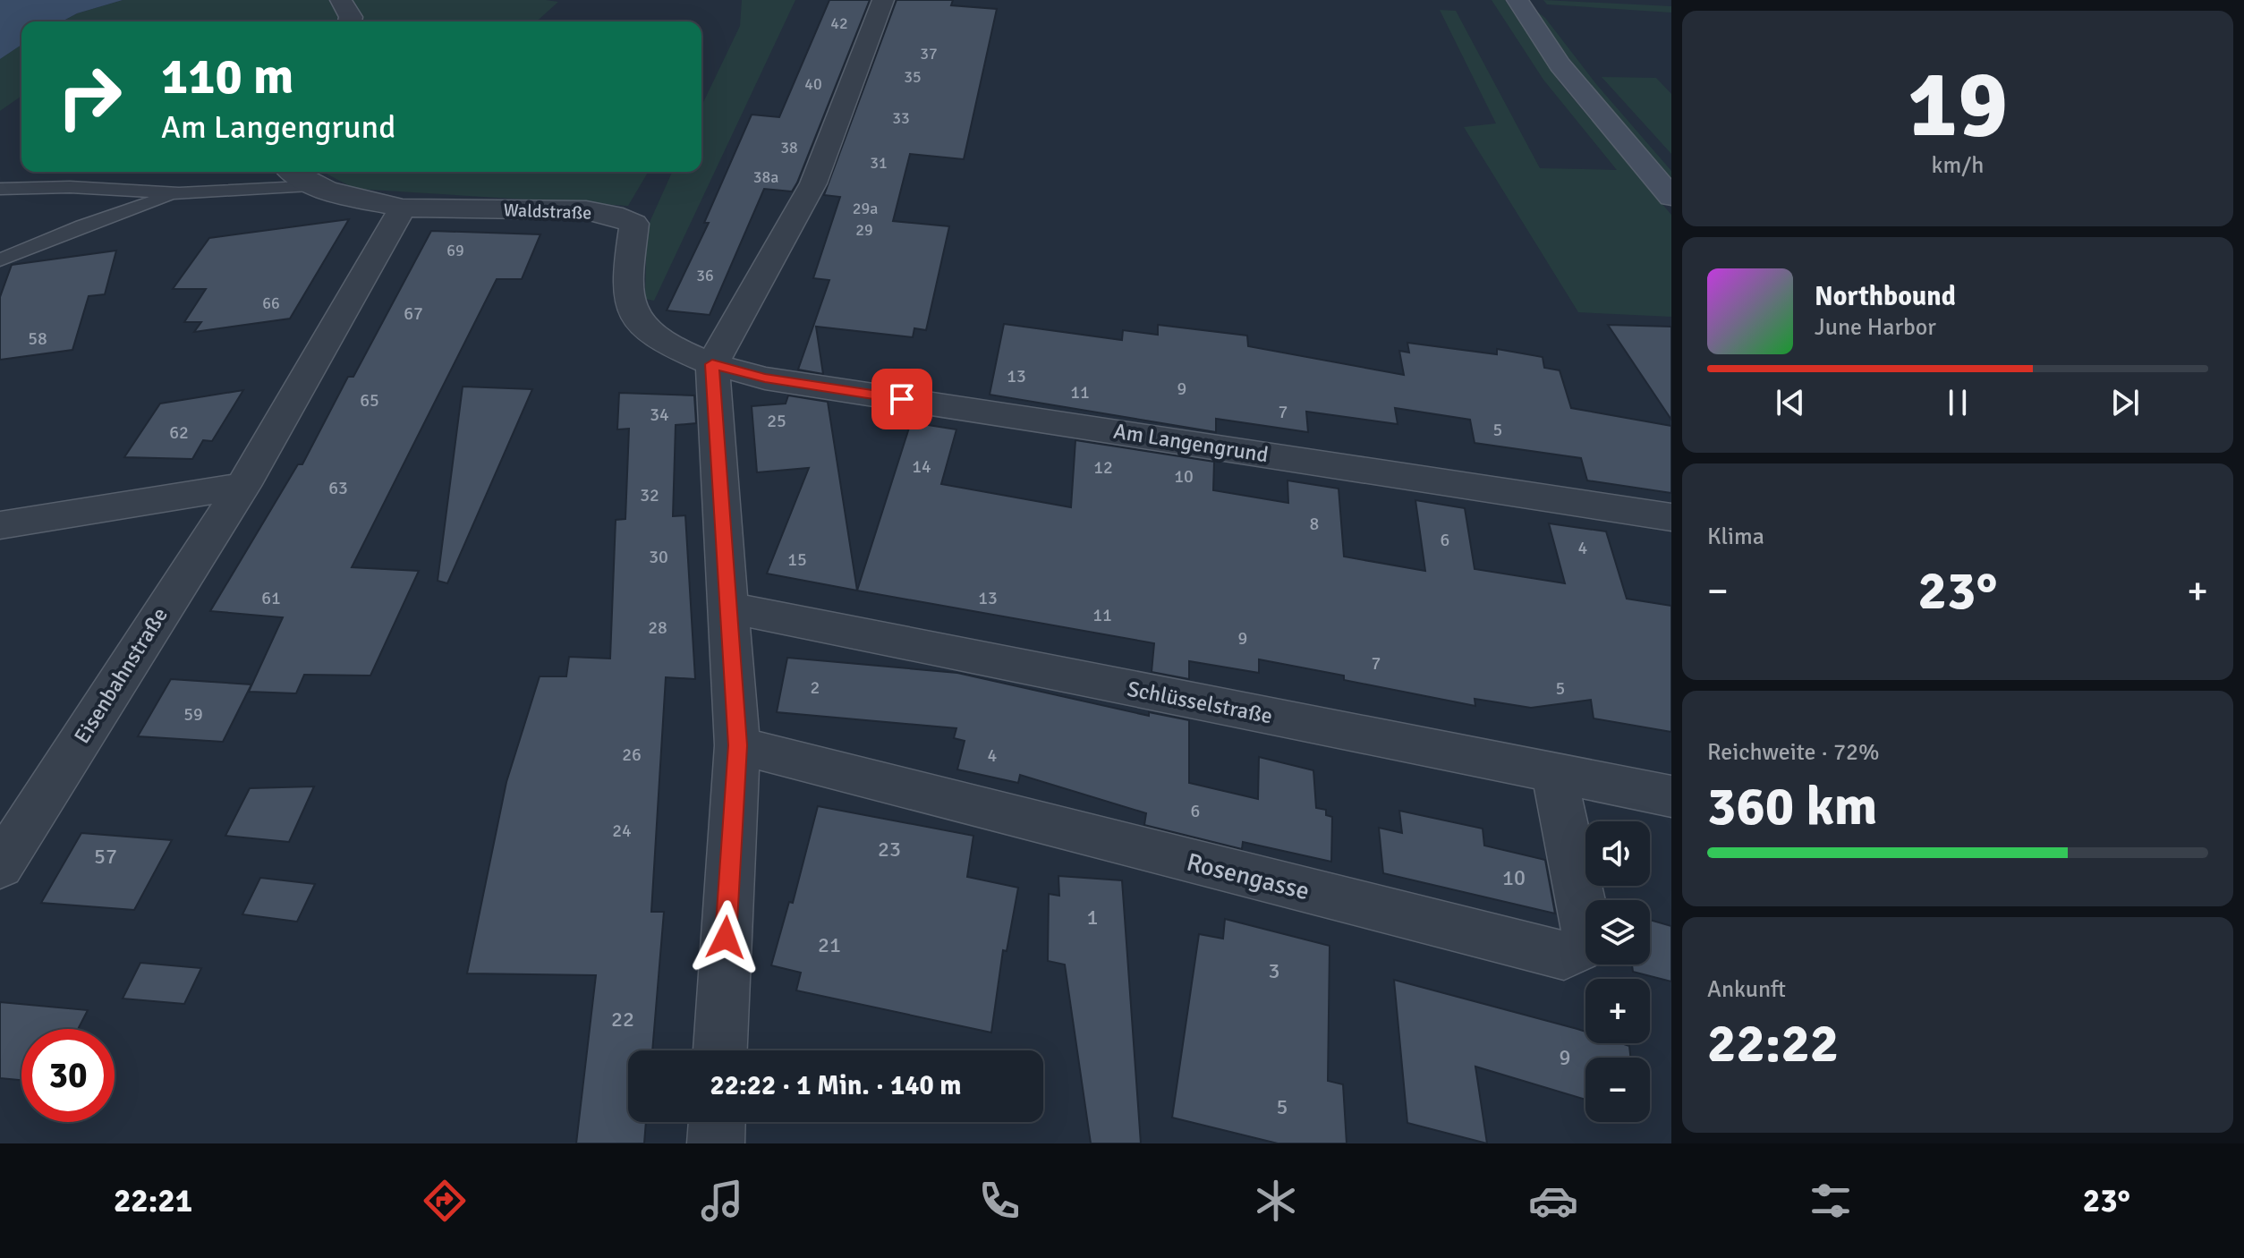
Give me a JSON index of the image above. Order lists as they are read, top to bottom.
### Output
{
  "streets": {
    "street": [
      "Waldstraße",
      "Am Langengrund",
      "Eisenbahnstraße",
      "Schlüsselstraße",
      "Rosengasse"
    ]
  },
  "crossings": [
    ["Waldstraße", "Am Langengrund"],
    ["Waldstraße", "Eisenbahnstraße"],
    ["Schlüsselstraße", "Rosengasse"]
  ],
  "house_numbers": [
    "42",
    "37",
    "35",
    "40",
    "33",
    "38",
    "31",
    "38a",
    "29a",
    "29",
    "69",
    "36",
    "66",
    "67",
    "58",
    "13",
    "9",
    "11",
    "65",
    "7",
    "34",
    "25",
    "5",
    "62",
    "14",
    "12",
    "10",
    "63",
    "32",
    "8",
    "6",
    "4",
    "30",
    "15",
    "61",
    "13",
    "11",
    "28",
    "9",
    "7",
    "2",
    "5",
    "59",
    "26",
    "4",
    "6",
    "24",
    "23",
    "57",
    "10",
    "1",
    "21",
    "3",
    "22",
    "9",
    "5"
  ],
  "page": {
    "tile": [
      ["19", "km/h"],
      "Klima",
      ["Reichweite · 72%", "360 km"],
      ["Ankunft", "22:22"]
    ],
    "turn": ["110 m", "Am Langengrund"],
    "song": ["Northbound", "June Harbor"],
    "heat": ["−", "23°", "+"],
    "map_buttons": ["+", "−"],
    "limit": "30",
    "trip": "22:22 · 1 Min. · 140 m",
    "tabs": ["22:21", "23°"]
  }
}
